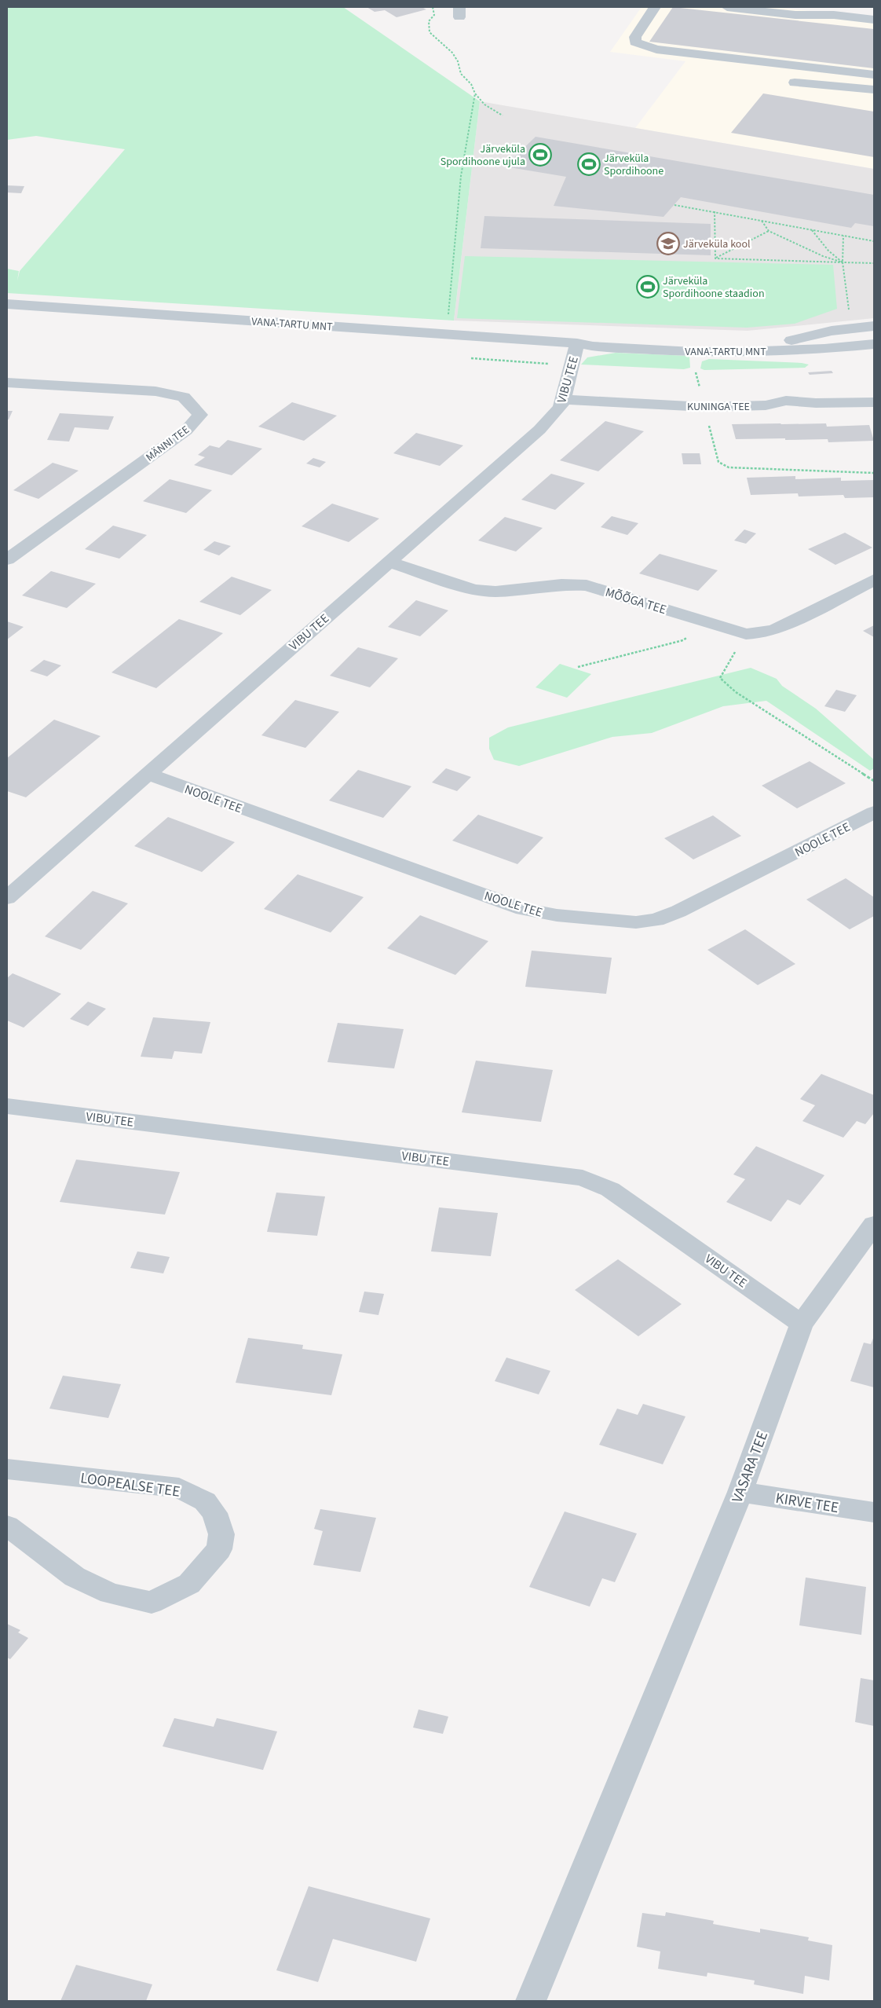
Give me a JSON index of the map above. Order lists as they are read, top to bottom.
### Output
{
  "streets": {
    "street": [
      "VANA-TARTU MNT",
      "VIBU TEE",
      "KUNINGA TEE",
      "MÄNNI TEE",
      "MÕÕGA TEE",
      "NOOLE TEE",
      "VASARA TEE",
      "LOOPEALSE TEE",
      "KIRVE TEE"
    ]
  },
  "crossings": [
    ["VANA-TARTU MNT", "VIBU TEE"],
    ["VIBU TEE", "KUNINGA TEE"],
    ["VIBU TEE", "MÕÕGA TEE"],
    ["VIBU TEE", "NOOLE TEE"],
    ["VIBU TEE", "VASARA TEE"],
    ["VASARA TEE", "KIRVE TEE"]
  ],
  "places": {
    "sports": ["Järveküla Spordihoone ujula", "Järveküla Spordihoone", "Järveküla Spordihoone staadion"],
    "school or university": ["Järveküla kool"]
  }
}
